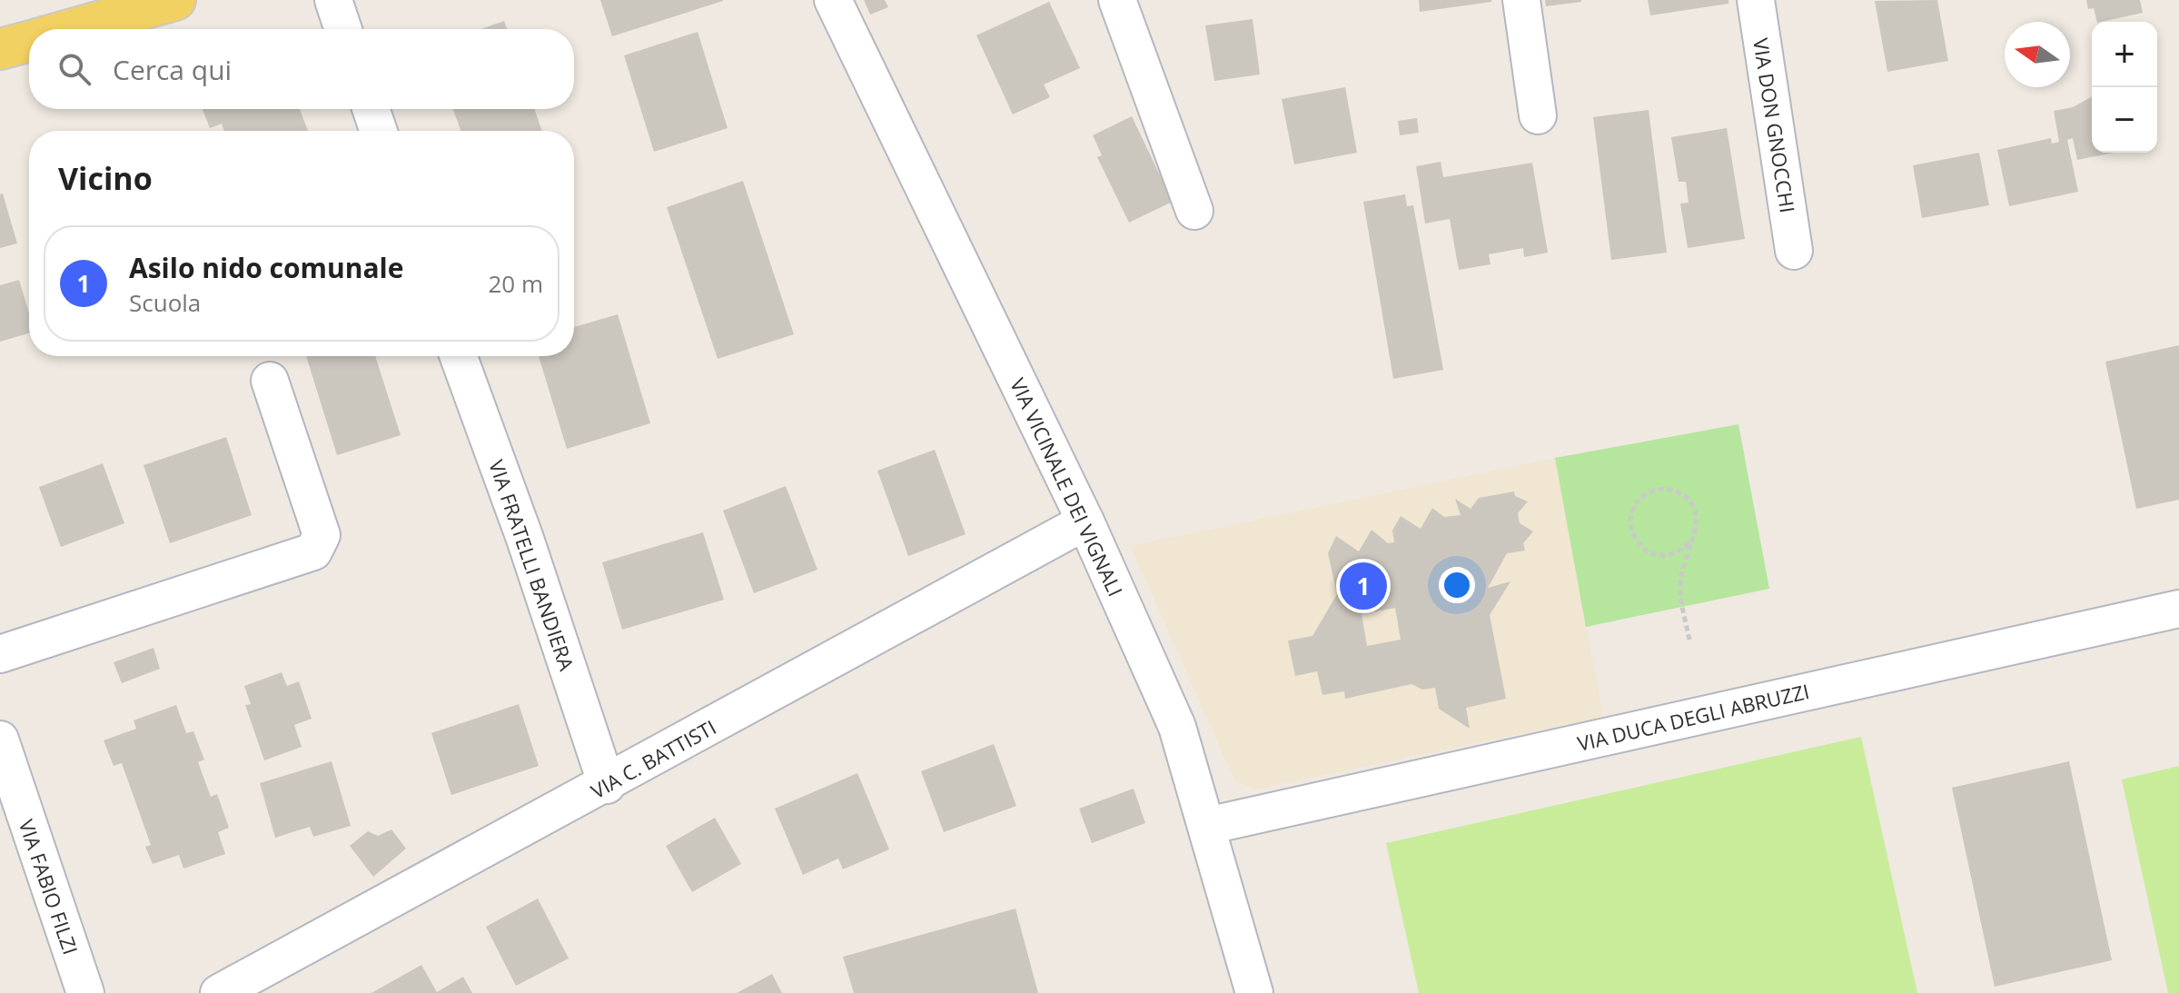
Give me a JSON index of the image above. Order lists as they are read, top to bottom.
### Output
{
  "streets": {
    "street": [
      "VIA DON GNOCCHI",
      "VIA VICINALE DEI VIGNALI",
      "VIA FRATELLI BANDIERA",
      "VIA DUCA DEGLI ABRUZZI",
      "VIA C. BATTISTI",
      "VIA FABIO FILZI"
    ]
  },
  "crossings": [
    ["VIA VICINALE DEI VIGNALI", "VIA DUCA DEGLI ABRUZZI"],
    ["VIA VICINALE DEI VIGNALI", "VIA C. BATTISTI"],
    ["VIA FRATELLI BANDIERA", "VIA C. BATTISTI"]
  ],
  "north": "left",
  "page": {
    "map_buttons": ["+", "−"],
    "search": "Cerca qui",
    "heading": "Vicino",
    "list": [
      {
        "mark": "1",
        "name": "Asilo nido comunale",
        "note": "Scuola",
        "value": "20 m"
      }
    ],
    "pins": "1"
  }
}
